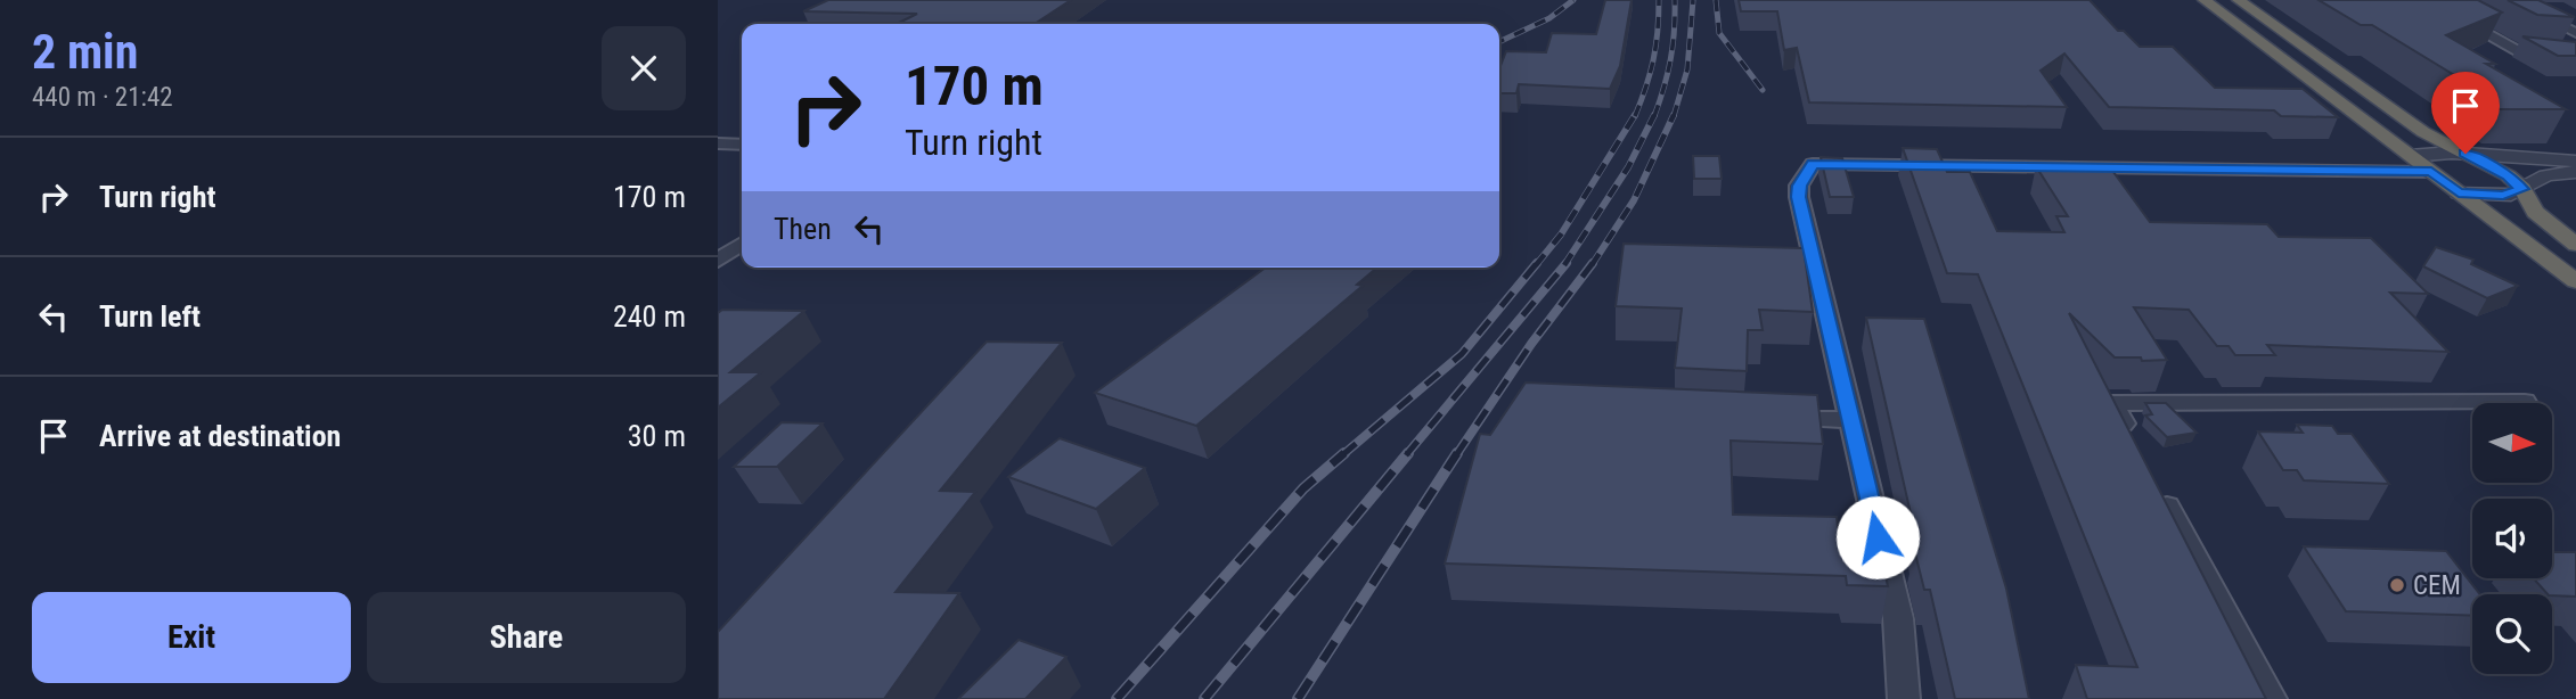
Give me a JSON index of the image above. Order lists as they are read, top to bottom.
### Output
{
  "places": ["CEM"],
  "north": "right",
  "page": {
    "heading": ["2 min", "440 m · 21:42"],
    "turn": ["170 m", "Turn right"],
    "list": [
      {
        "name": "Turn right",
        "value": "170 m"
      },
      {
        "name": "Turn left",
        "value": "240 m"
      },
      {
        "name": "Arrive at destination",
        "value": "30 m"
      }
    ],
    "then": "Then",
    "buttons": ["Exit", "Share"]
  }
}
